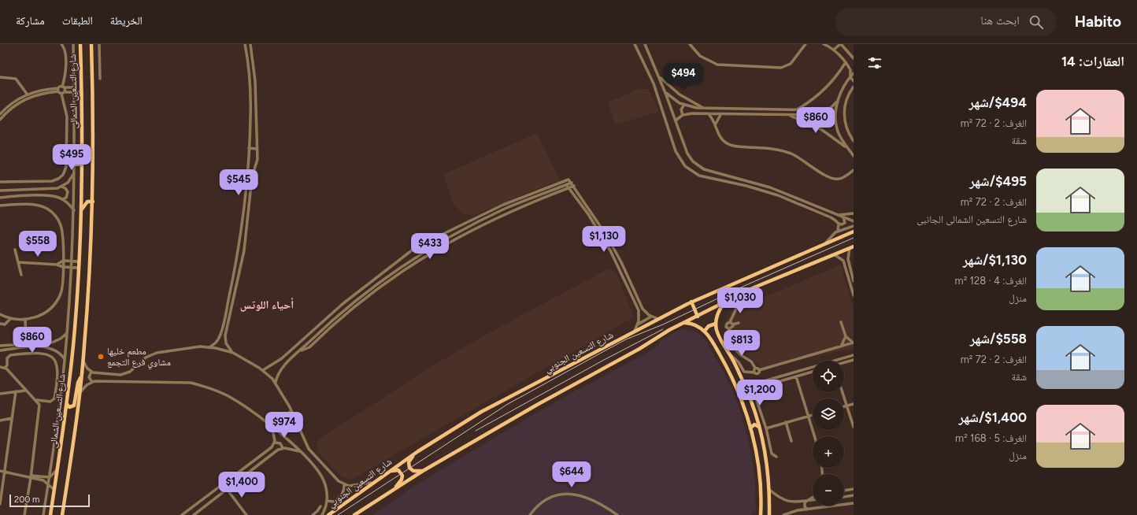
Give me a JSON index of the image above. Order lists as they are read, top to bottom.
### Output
{
  "streets": {
    "main road": ["شارع التسعين الشمالى", "شارع التسعين الجنوبي"]
  },
  "districts": ["أحياء اللوتس"],
  "places": ["مطعم خليها مشاوي فرع التجمع"],
  "scale_bar": "200 m",
  "page": {
    "header": "Habito",
    "search": "ابحث هنا",
    "nav": ["الخريطة", "الطبقات", "مشاركة"],
    "heading": "العقارات: 14",
    "price": [
      "$494",
      "$860",
      "$495",
      "$545",
      "$1,130",
      "$558",
      "$433",
      "$1,030",
      "$860",
      "$813",
      "$1,200",
      "$974",
      "$644",
      "$1,400"
    ],
    "list": [
      {
        "name": "$494/شهر",
        "note": "الغرف: 2 · 72 m² · شقة"
      },
      {
        "name": "$495/شهر",
        "note": "الغرف: 2 · 72 m² · شارع التسعين الشمالى الجانبى"
      },
      {
        "name": "$1,130/شهر",
        "note": "الغرف: 4 · 128 m² · منزل"
      },
      {
        "name": "$558/شهر",
        "note": "الغرف: 2 · 72 m² · شقة"
      },
      {
        "name": "$1,400/شهر",
        "note": "الغرف: 5 · 168 m² · منزل"
      }
    ],
    "map_buttons": ["+", "−"],
    "scale": "200 m"
  }
}
